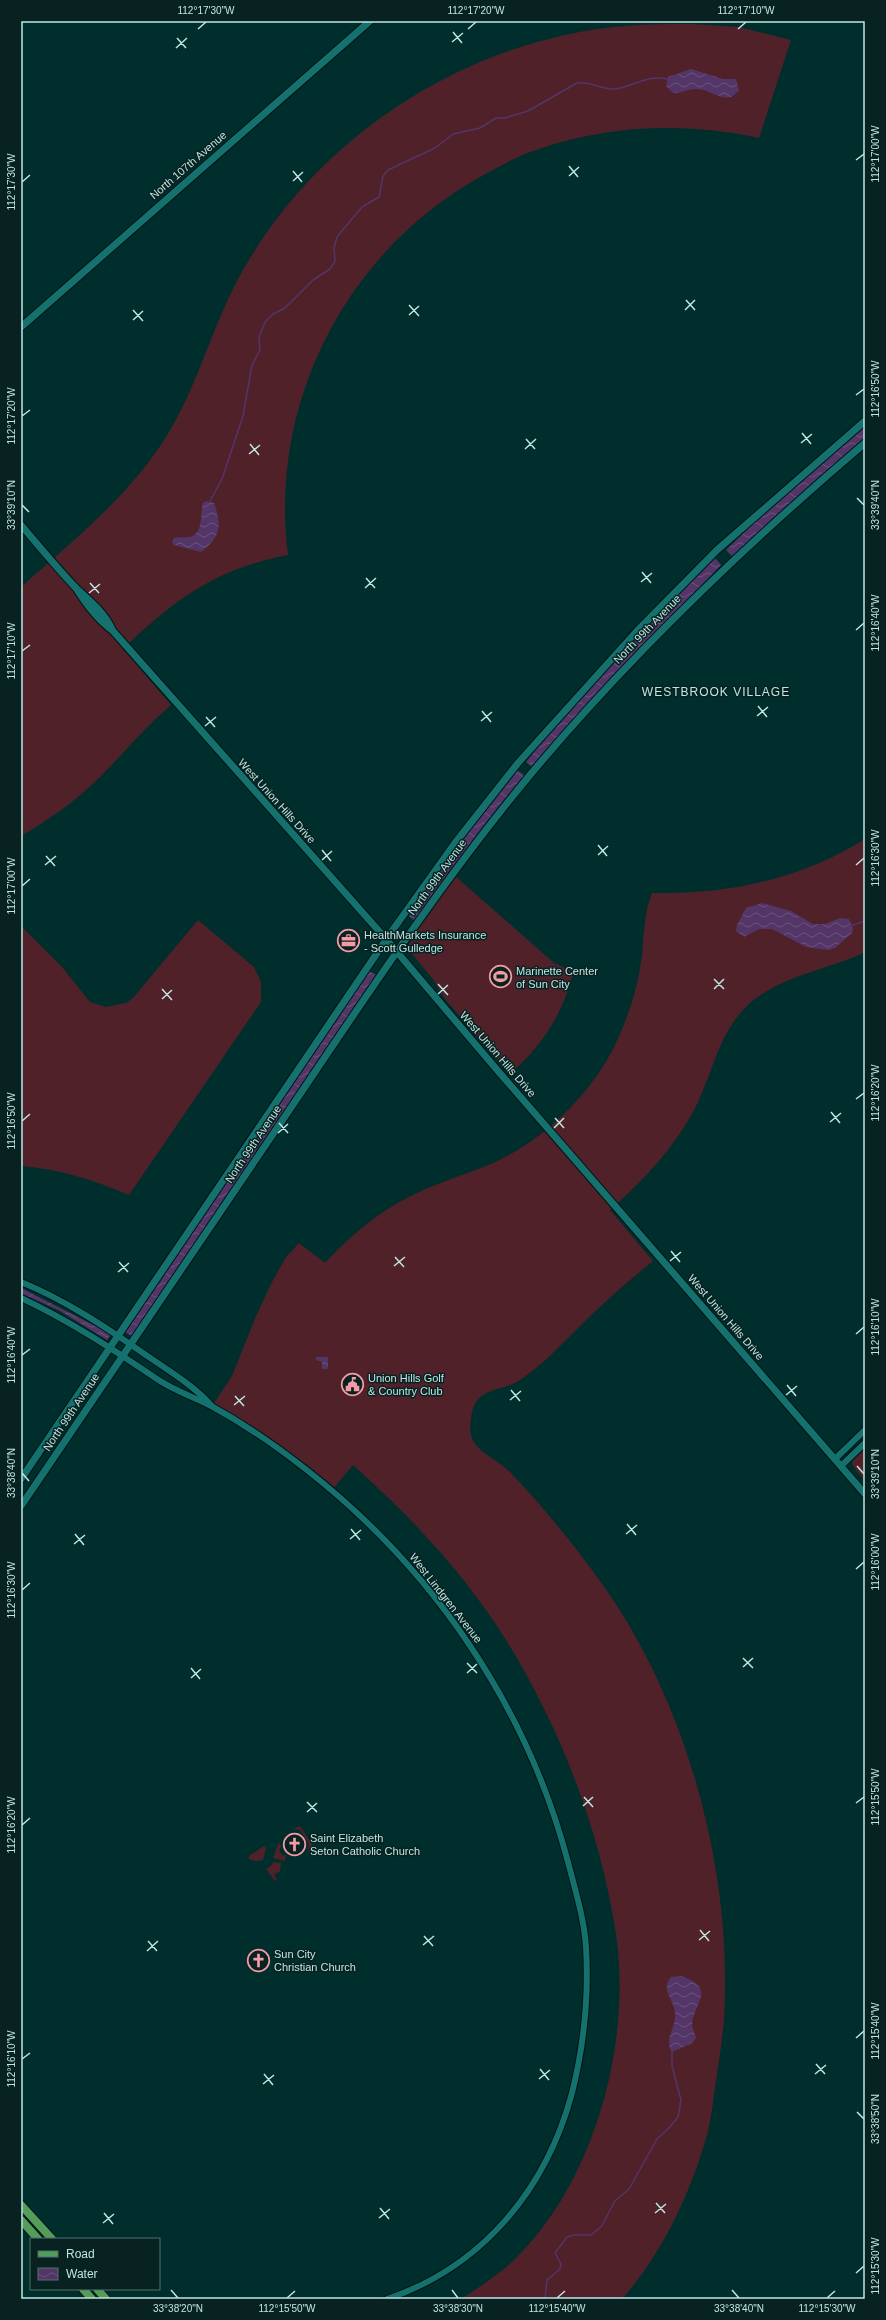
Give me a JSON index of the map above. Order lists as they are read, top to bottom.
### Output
{
  "streets": {
    "main road": ["North 107th Avenue", "North 99th Avenue", "West Union Hills Drive"],
    "street": ["West Lindgren Avenue"]
  },
  "crossings": [
    ["North 99th Avenue", "West Union Hills Drive"],
    ["North 99th Avenue", "West Lindgren Avenue"]
  ],
  "districts": ["WESTBROOK VILLAGE"],
  "places": {
    "office": ["HealthMarkets Insurance - Scott Gulledge"],
    "sports": ["Marinette Center of Sun City"],
    "public building": ["Union Hills Golf & Country Club"],
    "church": ["Saint Elizabeth Seton Catholic Church", "Sun City Christian Church"]
  },
  "legend": ["Road", "Water"],
  "coordinates": [
    "112°17'30\"W",
    "112°17'20\"W",
    "112°17'10\"W",
    "112°17'00\"W",
    "112°16'50\"W",
    "33°39'10\"N",
    "33°39'40\"N",
    "112°16'40\"W",
    "112°16'30\"W",
    "112°16'20\"W",
    "112°16'10\"W",
    "33°38'40\"N",
    "112°16'00\"W",
    "112°15'50\"W",
    "112°15'40\"W",
    "33°38'50\"N",
    "112°15'30\"W",
    "33°38'20\"N",
    "33°38'30\"N"
  ]
}
